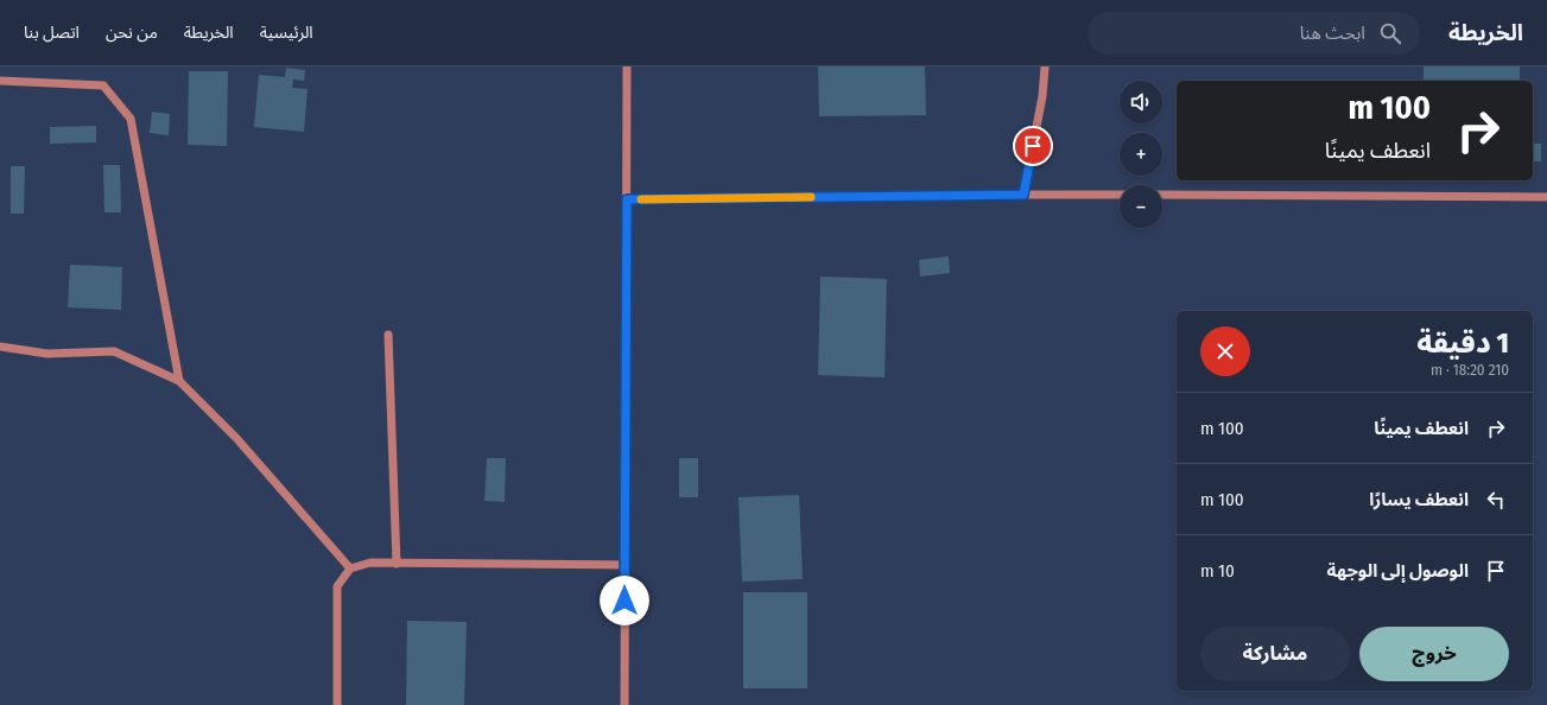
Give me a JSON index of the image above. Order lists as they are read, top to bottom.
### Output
{
  "page": {
    "header": "الخريطة",
    "search": "ابحث هنا",
    "nav": [
      "الرئيسية",
      "الخريطة",
      "من نحن",
      "اتصل بنا"
    ],
    "map_buttons": ["+", "−"],
    "turn": ["100 m", "انعطف يمينًا"],
    "heading": ["1 دقيقة", "210 m · 18:20"],
    "list": [
      {
        "name": "انعطف يمينًا",
        "value": "100 m"
      },
      {
        "name": "انعطف يسارًا",
        "value": "100 m"
      },
      {
        "name": "الوصول إلى الوجهة",
        "value": "10 m"
      }
    ],
    "buttons": ["خروج", "مشاركة"]
  }
}
